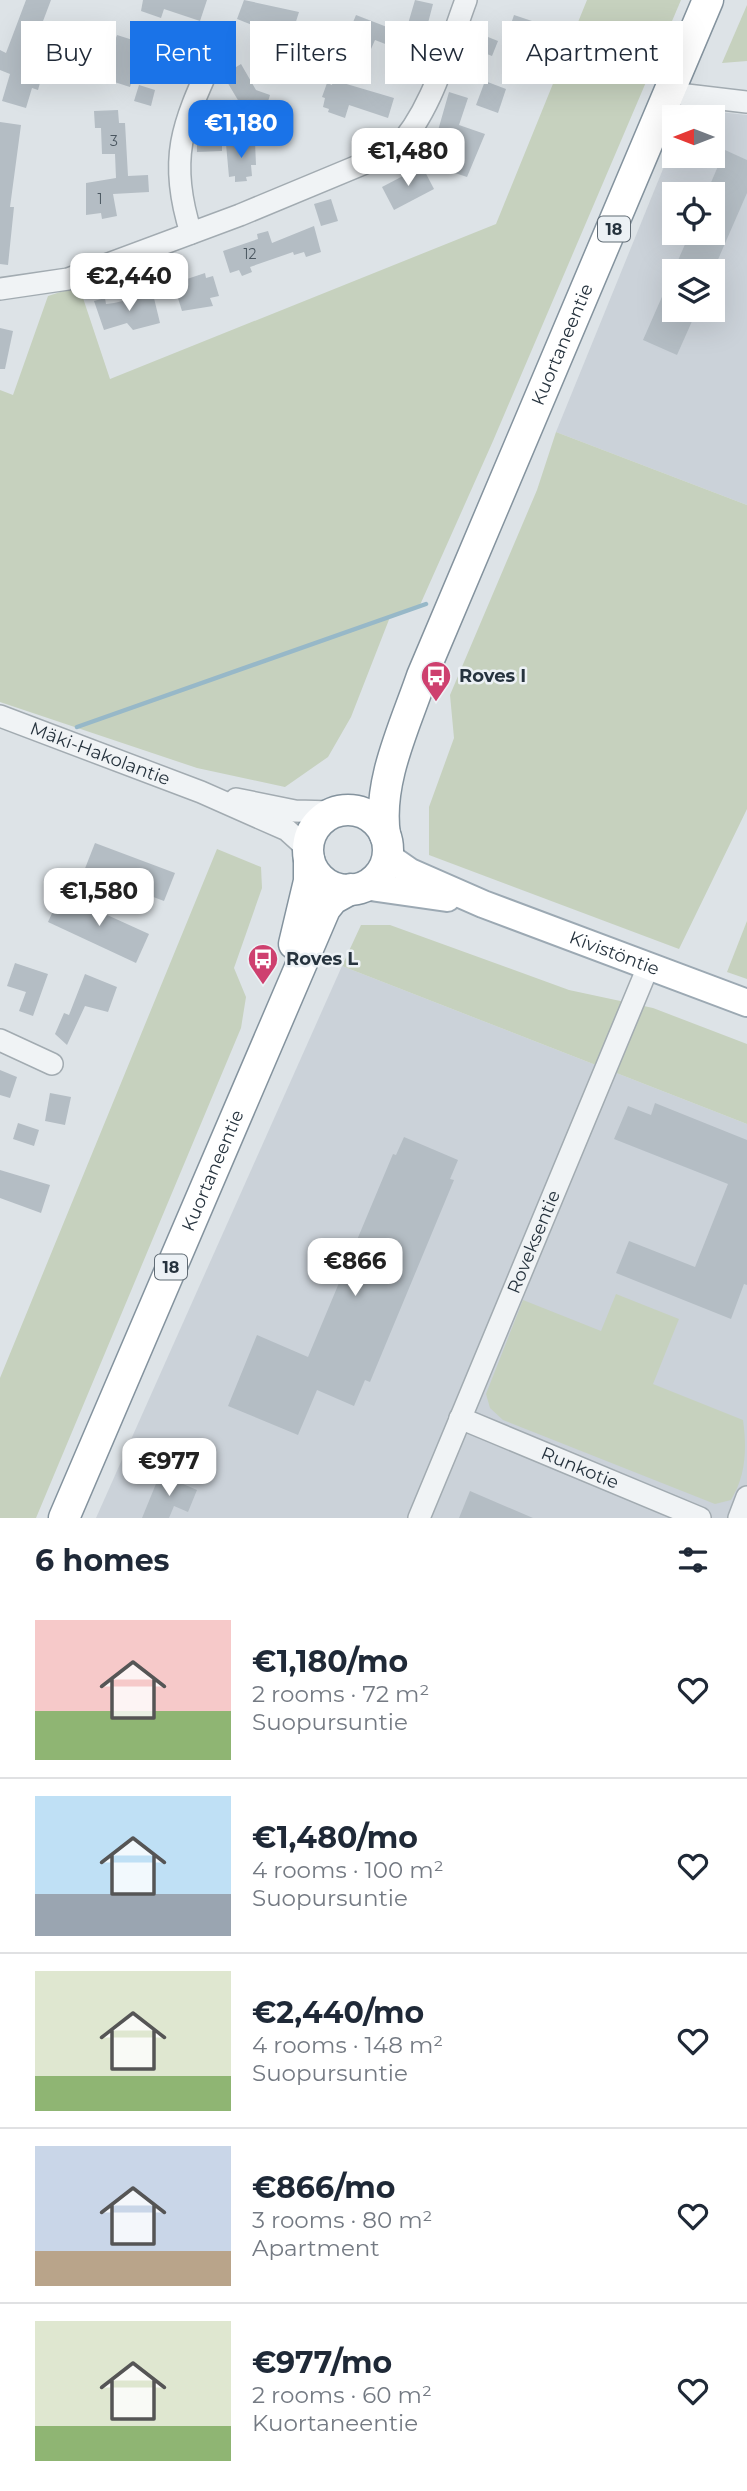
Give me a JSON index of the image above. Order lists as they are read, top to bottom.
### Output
{
  "streets": {
    "highway": ["18", "Kuortaneentie"],
    "main road": ["Kivistöntie"],
    "street": ["Mäki-Hakolantie", "Roveksentie", "Runkotie"]
  },
  "crossings": [
    ["18", "Kuortaneentie"],
    ["18", "Mäki-Hakolantie"],
    ["18", "Kivistöntie"],
    ["Kuortaneentie", "Mäki-Hakolantie"],
    ["Kuortaneentie", "Kivistöntie"],
    ["Mäki-Hakolantie", "Kivistöntie"],
    ["Kivistöntie", "Roveksentie"],
    ["Roveksentie", "Runkotie"]
  ],
  "places": {
    "bus stop": ["Roves I", "Roves L"]
  },
  "house_numbers": ["3", "1", "12"],
  "north": "left",
  "page": {
    "chip": [
      "Buy",
      "Rent",
      "Filters",
      "New",
      "Apartment"
    ],
    "price": [
      "€1,180",
      "€1,480",
      "€2,440",
      "€1,580",
      "€866",
      "€977"
    ],
    "heading": "6 homes",
    "list": [
      {
        "name": "€1,180/mo",
        "note": "2 rooms · 72 m² · Suopursuntie"
      },
      {
        "name": "€1,480/mo",
        "note": "4 rooms · 100 m² · Suopursuntie"
      },
      {
        "name": "€2,440/mo",
        "note": "4 rooms · 148 m² · Suopursuntie"
      },
      {
        "name": "€866/mo",
        "note": "3 rooms · 80 m² · Apartment"
      },
      {
        "name": "€977/mo",
        "note": "2 rooms · 60 m² · Kuortaneentie"
      }
    ]
  }
}
